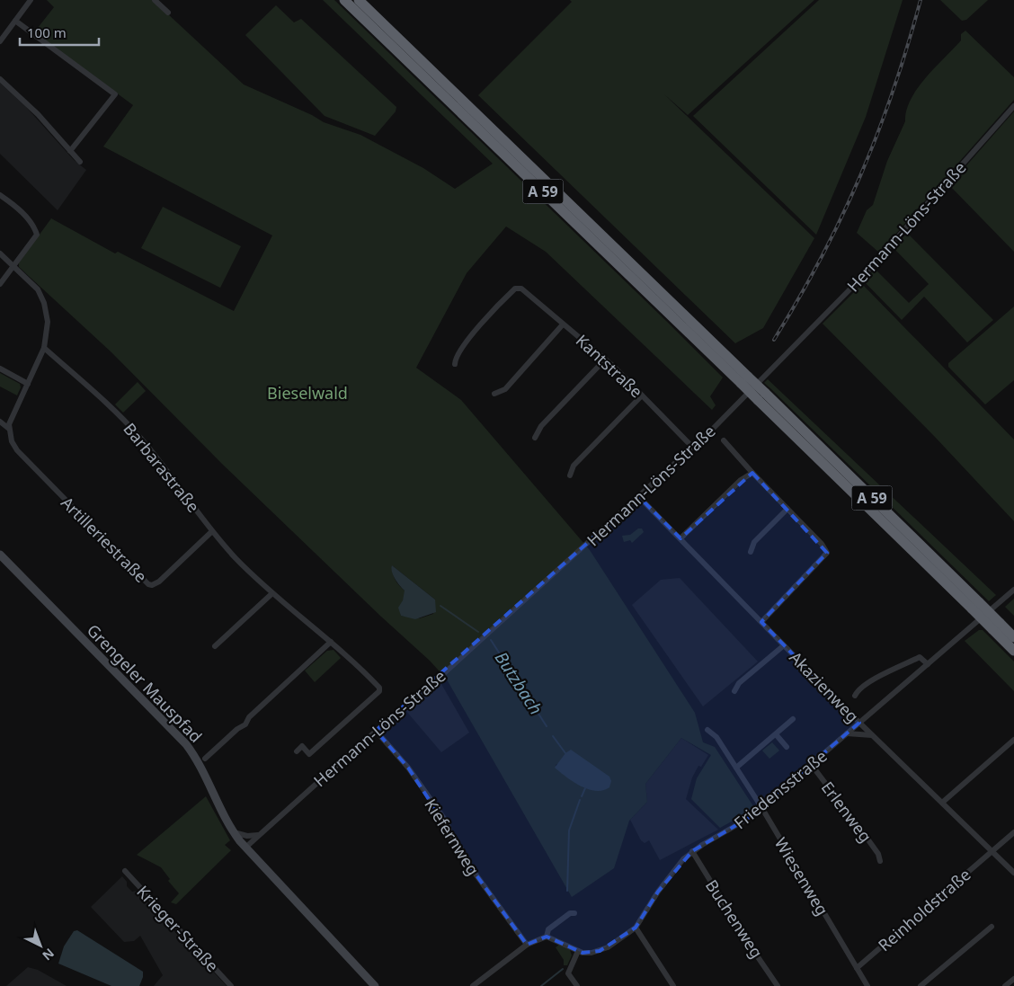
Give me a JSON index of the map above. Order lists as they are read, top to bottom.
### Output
{
  "streets": {
    "highway": ["A 59"],
    "main road": ["Grengeler Mauspfad"],
    "street": [
      "Hermann-Löns-Straße",
      "Kantstraße",
      "Barbarastraße",
      "Artilleriestraße",
      "Akazienweg",
      "Friedensstraße",
      "Erlenweg",
      "Kiefernweg",
      "Wiesenweg",
      "Reinholdstraße",
      "Buchenweg",
      "Krieger-Straße"
    ]
  },
  "crossings": [
    ["Hermann-Löns-Straße", "Kantstraße"],
    ["Hermann-Löns-Straße", "Grengeler Mauspfad"],
    ["Hermann-Löns-Straße", "Akazienweg"],
    ["Hermann-Löns-Straße", "Kiefernweg"],
    ["Barbarastraße", "Artilleriestraße"],
    ["Akazienweg", "Friedensstraße"],
    ["Akazienweg", "Reinholdstraße"],
    ["Friedensstraße", "Erlenweg"],
    ["Friedensstraße", "Wiesenweg"],
    ["Friedensstraße", "Buchenweg"],
    ["Wiesenweg", "Reinholdstraße"]
  ],
  "water": ["Butzbach"],
  "parks": ["Bieselwald"],
  "scale_bar": "100 m",
  "north": "bottom right"
}
